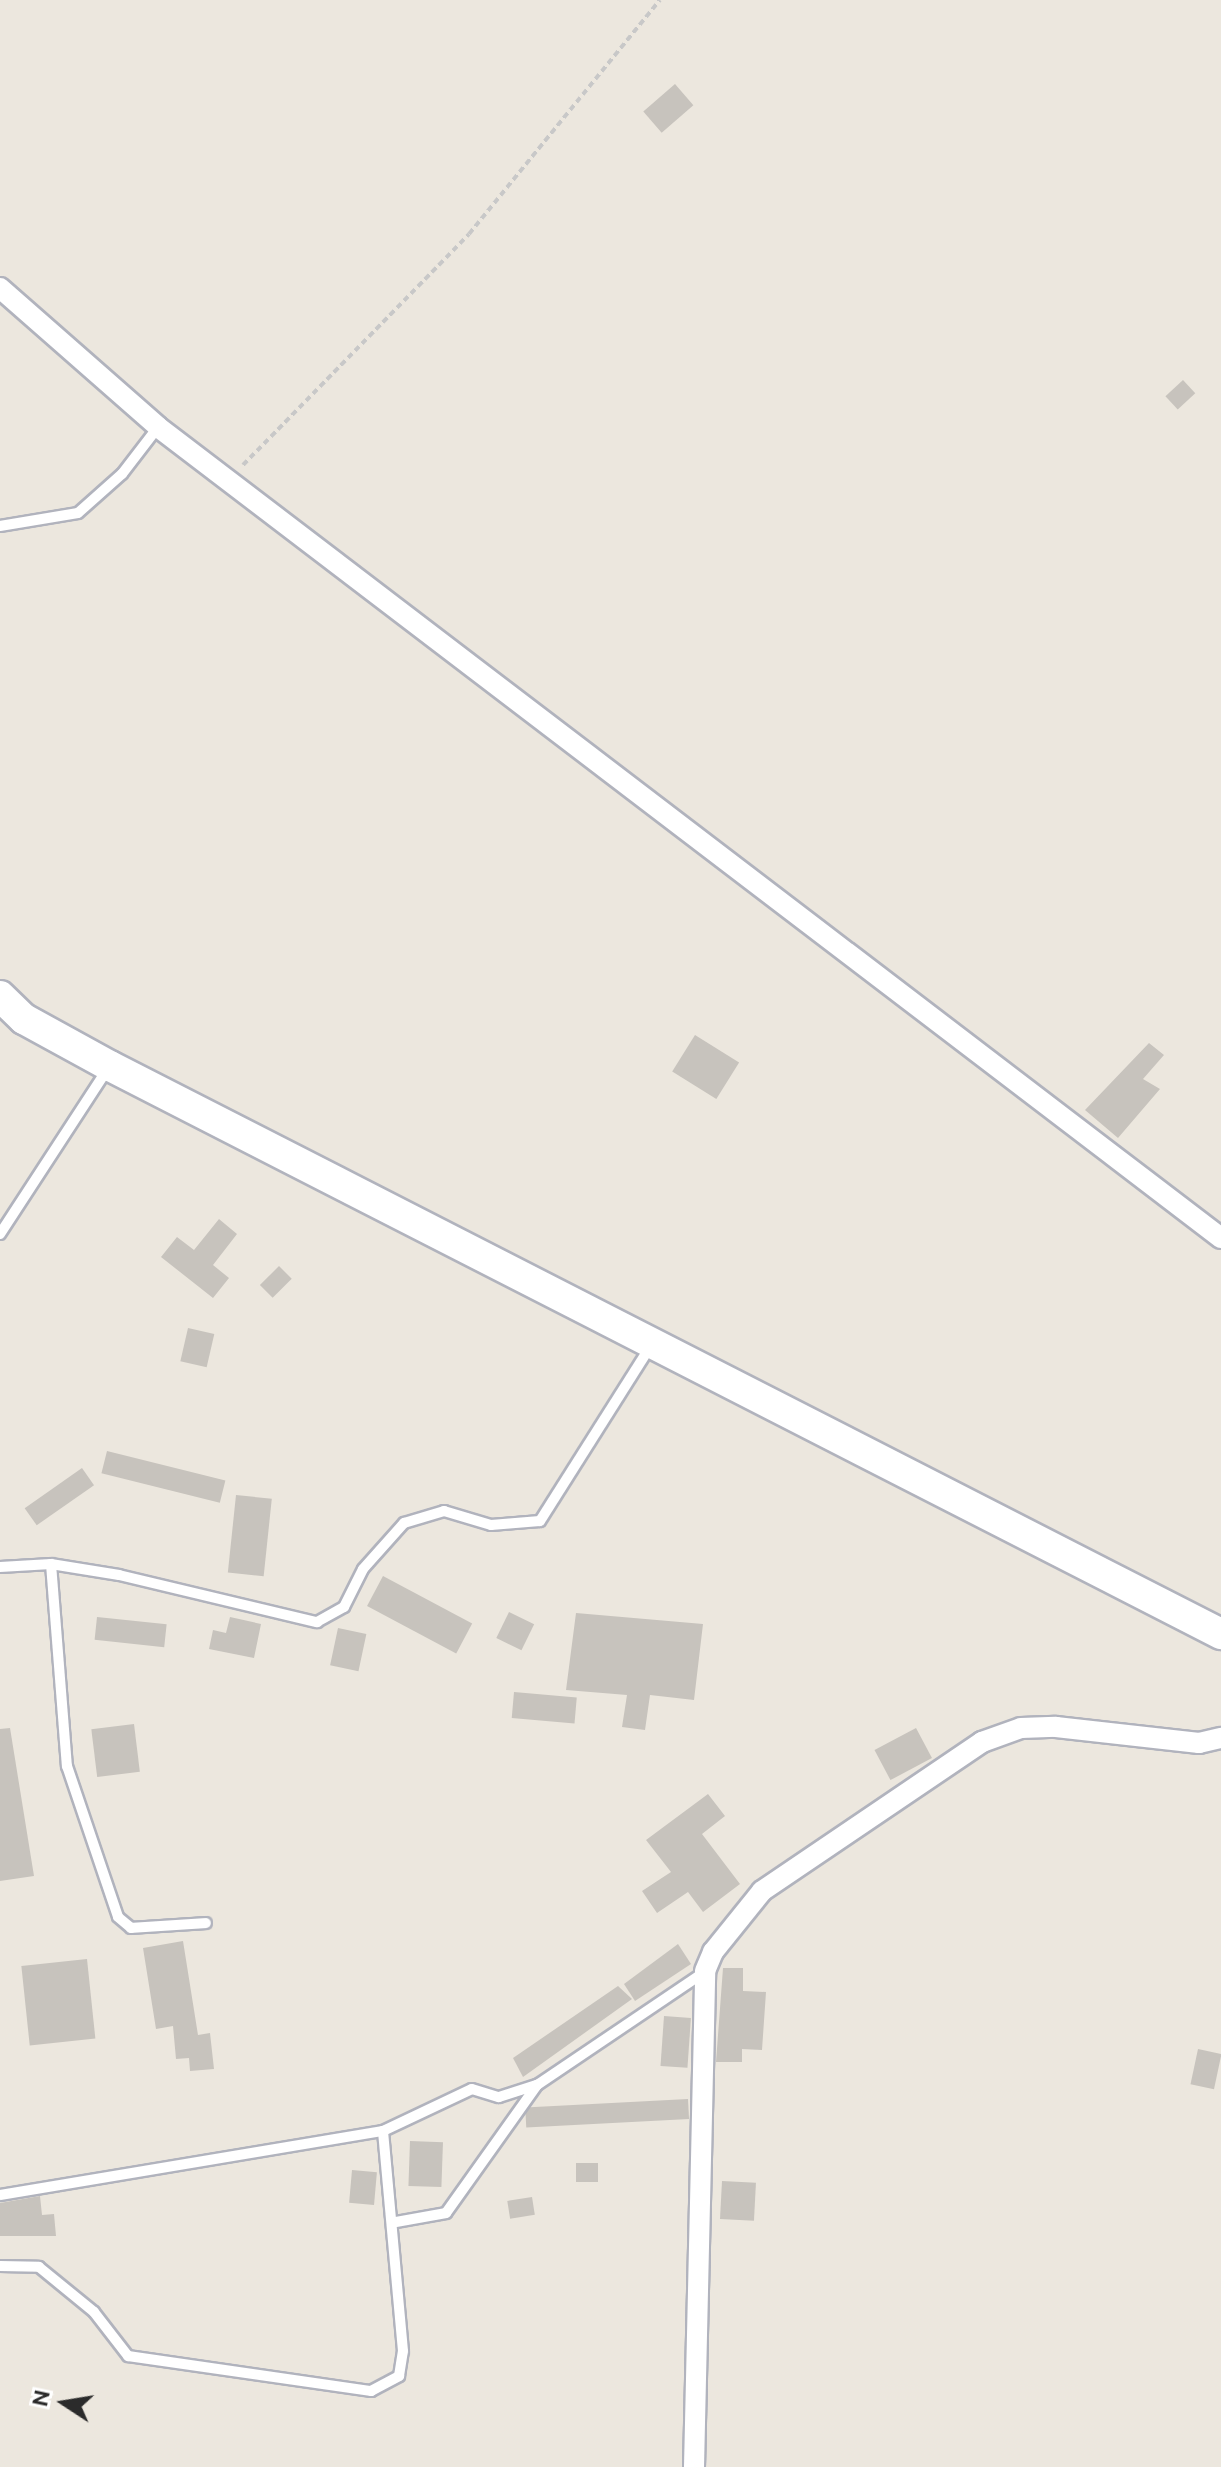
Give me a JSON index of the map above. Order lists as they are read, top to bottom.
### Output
{
  "north": "left"
}
